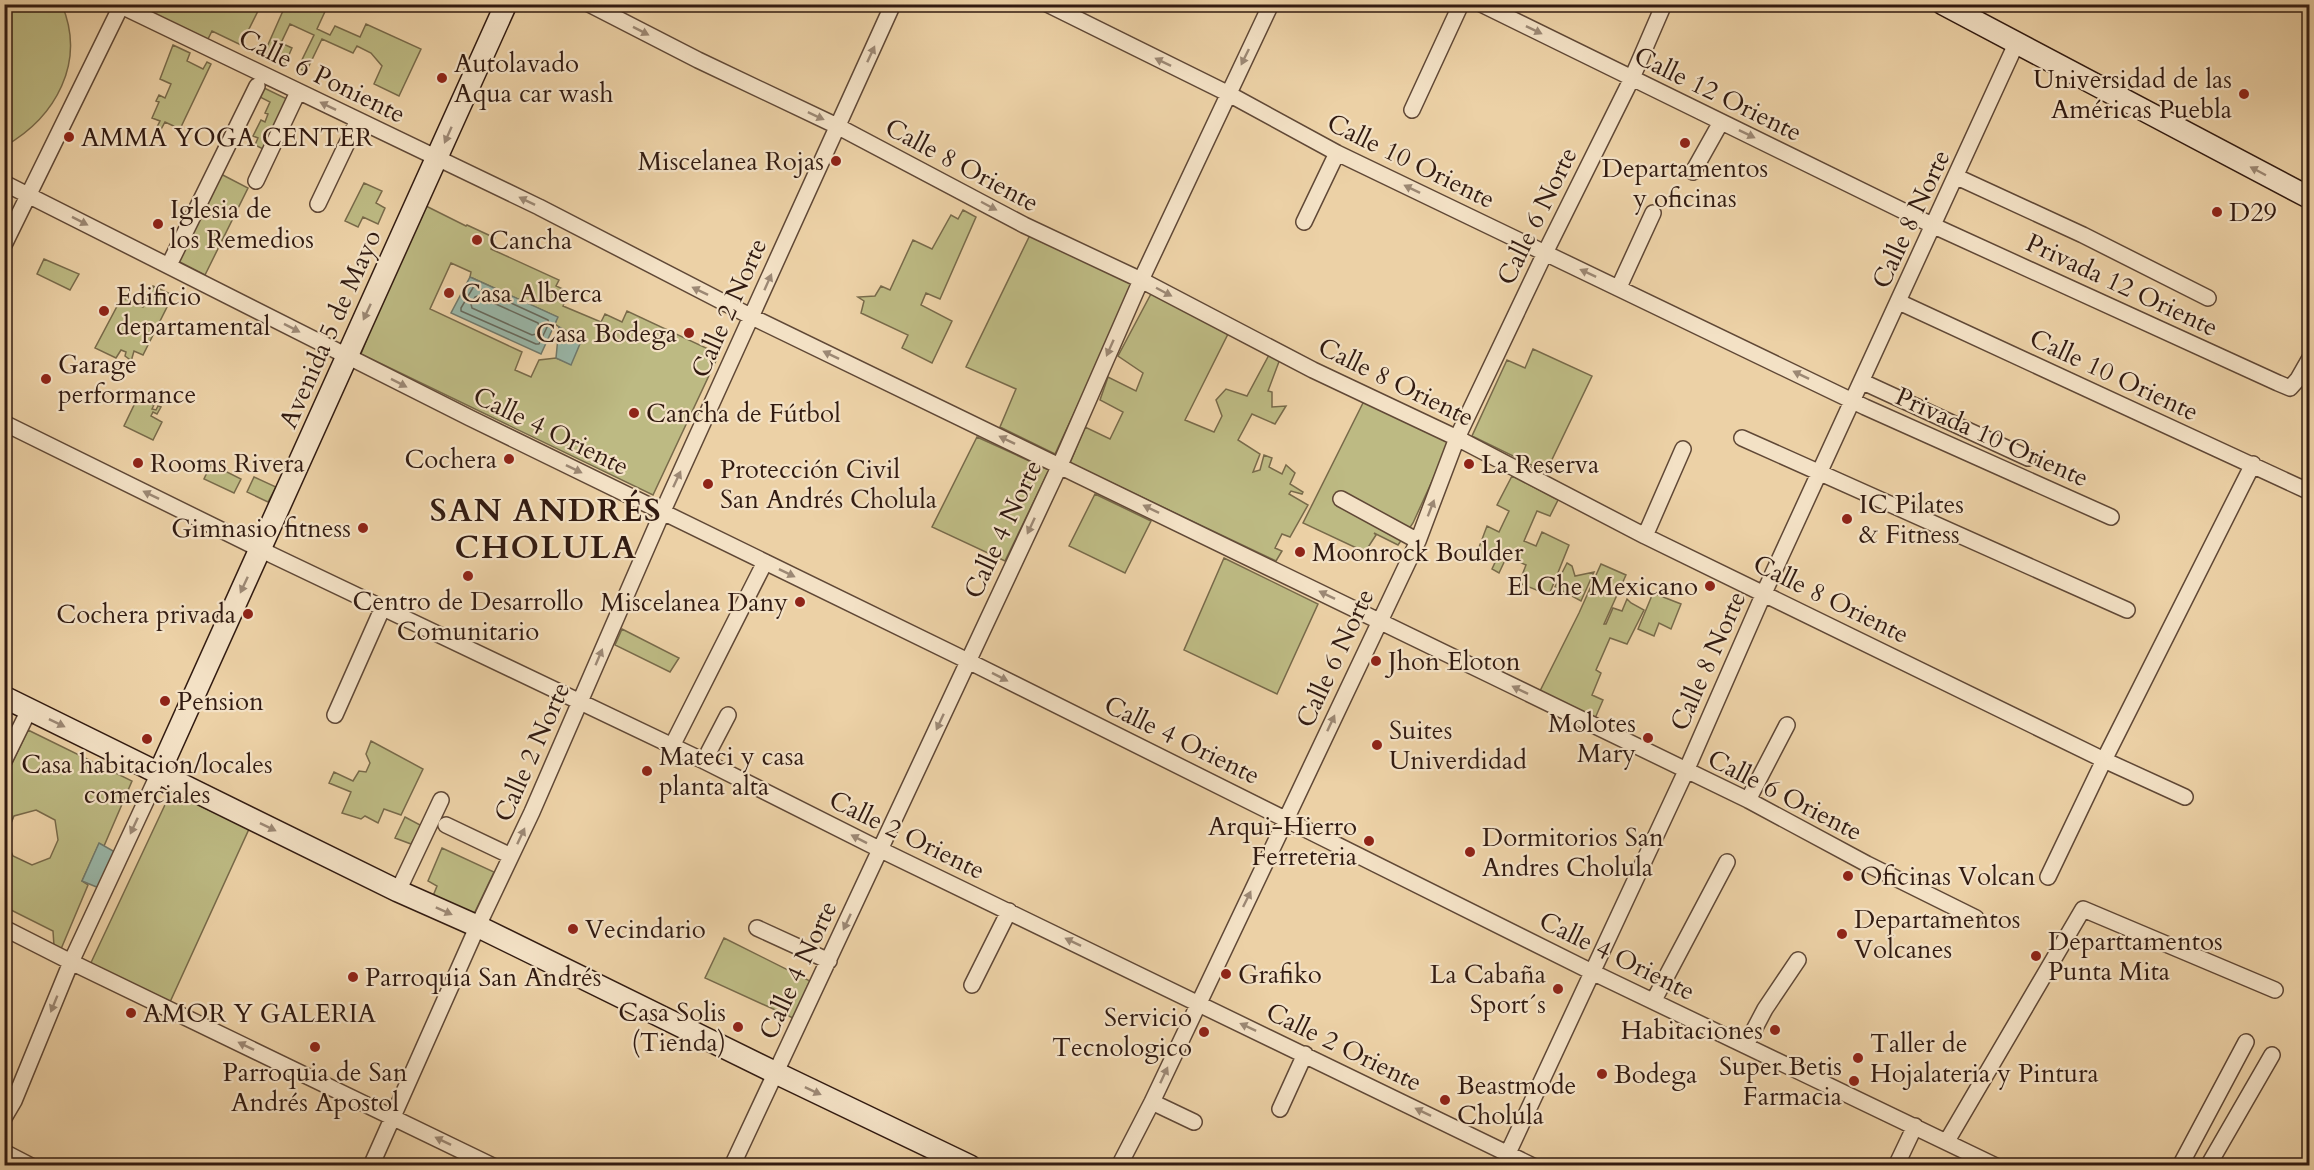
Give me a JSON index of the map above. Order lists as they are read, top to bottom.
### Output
{
  "streets": {
    "main road": ["Avenida 5 de Mayo"],
    "street": [
      "Calle 6 Poniente",
      "Calle 12 Oriente",
      "Calle 10 Oriente",
      "Calle 8 Oriente",
      "Calle 6 Norte",
      "Calle 8 Norte",
      "Privada 12 Oriente",
      "Calle 2 Norte",
      "Calle 4 Oriente",
      "Privada 10 Oriente",
      "Calle 4 Norte",
      "Calle 6 Oriente",
      "Calle 2 Oriente"
    ]
  },
  "crossings": [
    ["Calle 6 Poniente", "Calle 2 Norte"],
    ["Calle 6 Poniente", "Avenida 5 de Mayo"],
    ["Calle 6 Poniente", "Calle 4 Norte"],
    ["Calle 6 Poniente", "Calle 6 Oriente"],
    ["Calle 12 Oriente", "Calle 6 Norte"],
    ["Calle 12 Oriente", "Calle 8 Norte"],
    ["Calle 12 Oriente", "Privada 12 Oriente"],
    ["Calle 10 Oriente", "Calle 6 Norte"],
    ["Calle 10 Oriente", "Calle 8 Norte"],
    ["Calle 10 Oriente", "Privada 10 Oriente"],
    ["Calle 10 Oriente", "Calle 4 Norte"],
    ["Calle 8 Oriente", "Calle 6 Norte"],
    ["Calle 8 Oriente", "Calle 8 Norte"],
    ["Calle 8 Oriente", "Calle 2 Norte"],
    ["Calle 8 Oriente", "Calle 4 Norte"],
    ["Calle 6 Norte", "Calle 4 Oriente"],
    ["Calle 6 Norte", "Calle 6 Oriente"],
    ["Calle 6 Norte", "Calle 2 Oriente"],
    ["Calle 8 Norte", "Privada 12 Oriente"],
    ["Calle 8 Norte", "Calle 4 Oriente"],
    ["Calle 8 Norte", "Privada 10 Oriente"],
    ["Calle 8 Norte", "Calle 6 Oriente"],
    ["Calle 8 Norte", "Calle 2 Oriente"],
    ["Calle 2 Norte", "Calle 4 Oriente"],
    ["Calle 2 Norte", "Calle 2 Oriente"],
    ["Avenida 5 de Mayo", "Calle 4 Oriente"],
    ["Avenida 5 de Mayo", "Calle 2 Oriente"],
    ["Calle 4 Oriente", "Calle 4 Norte"],
    ["Calle 4 Norte", "Calle 6 Oriente"],
    ["Calle 4 Norte", "Calle 2 Oriente"]
  ],
  "one_way": [
    "Calle 6 Poniente",
    "Calle 12 Oriente",
    "Calle 10 Oriente",
    "Calle 8 Oriente",
    "Calle 6 Norte",
    "Calle 2 Norte",
    "Avenida 5 de Mayo",
    "Calle 4 Oriente",
    "Calle 4 Norte",
    "Calle 6 Oriente",
    "Calle 2 Oriente"
  ],
  "districts": ["SAN ANDRÉS CHOLULA"],
  "places": [
    "Autolavado Aqua car wash",
    "Universidad de las Américas Puebla",
    "AMMA YOGA CENTER",
    "Departamentos y oficinas",
    "Miscelanea Rojas",
    "D29",
    "Iglesia de los Remedios",
    "Cancha",
    "Casa Alberca",
    "Edificio departamental",
    "Casa Bodega",
    "Garage performance",
    "Cancha de Fútbol",
    "Cochera",
    "Rooms Rivera",
    "La Reserva",
    "Protección Civil San Andrés Cholula",
    "IC Pilates & Fitness",
    "Gimnasio fitness",
    "Moonrock Boulder",
    "Centro de Desarrollo Comunitario",
    "El Che Mexicano",
    "Miscelanea Dany",
    "Cochera privada",
    "Jhon Eloton",
    "Pension",
    "Molotes Mary",
    "Casa habitacion/locales comerciales",
    "Suites Univerdidad",
    "Mateci y casa planta alta",
    "Arqui-Hierro Ferreteria",
    "Dormitorios San Andres Cholula",
    "Oficinas Volcan",
    "Vecindario",
    "Departamentos Volcanes",
    "Departtamentos Punta Mita",
    "Grafiko",
    "Parroquia San Andrés",
    "La Cabaña Sport´s",
    "AMOR Y GALERIA",
    "Casa Solis (Tienda)",
    "Habitaciones",
    "Servicio Tecnologico",
    "Parroquia de San Andrés Apostol",
    "Taller de Hojalateria y Pintura",
    "Bodega",
    "Super Betis Farmacia",
    "Beastmode Cholula"
  ]
}
